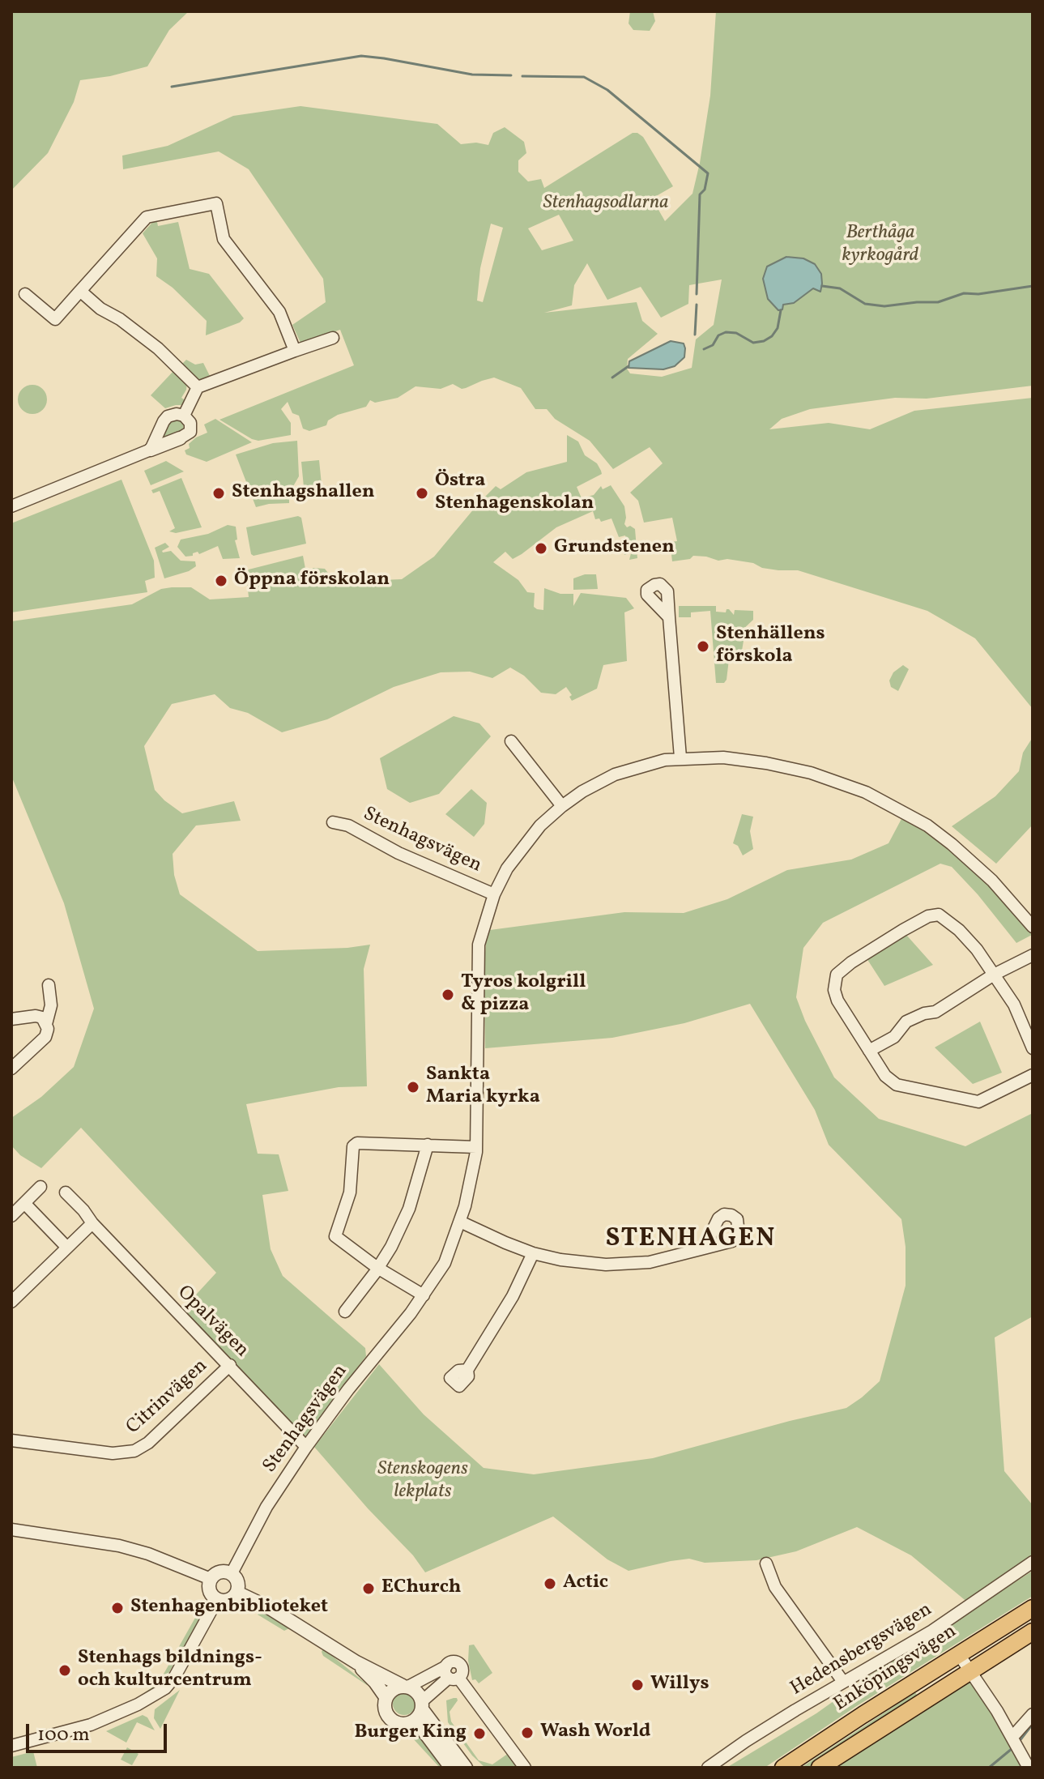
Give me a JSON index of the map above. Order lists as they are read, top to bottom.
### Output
{
  "streets": {
    "main road": ["Enköpingsvägen"],
    "street": [
      "Stenhagsvägen",
      "Opalvägen",
      "Citrinvägen",
      "Hedensbergsvägen"
    ]
  },
  "crossings": [
    ["Stenhagsvägen", "Opalvägen"],
    ["Opalvägen", "Citrinvägen"]
  ],
  "districts": ["STENHAGEN"],
  "parks": ["Stenhagsodlarna", "Berthåga kyrkogård", "Stenskogens lekplats"],
  "places": [
    "Stenhagshallen",
    "Östra Stenhagenskolan",
    "Grundstenen",
    "Öppna förskolan",
    "Stenhällens förskola",
    "Tyros kolgrill & pizza",
    "Sankta Maria kyrka",
    "Actic",
    "EChurch",
    "Stenhagenbiblioteket",
    "Stenhags bildnings- och kulturcentrum",
    "Willys",
    "Wash World",
    "Burger King"
  ],
  "scale_bar": "100 m"
}
